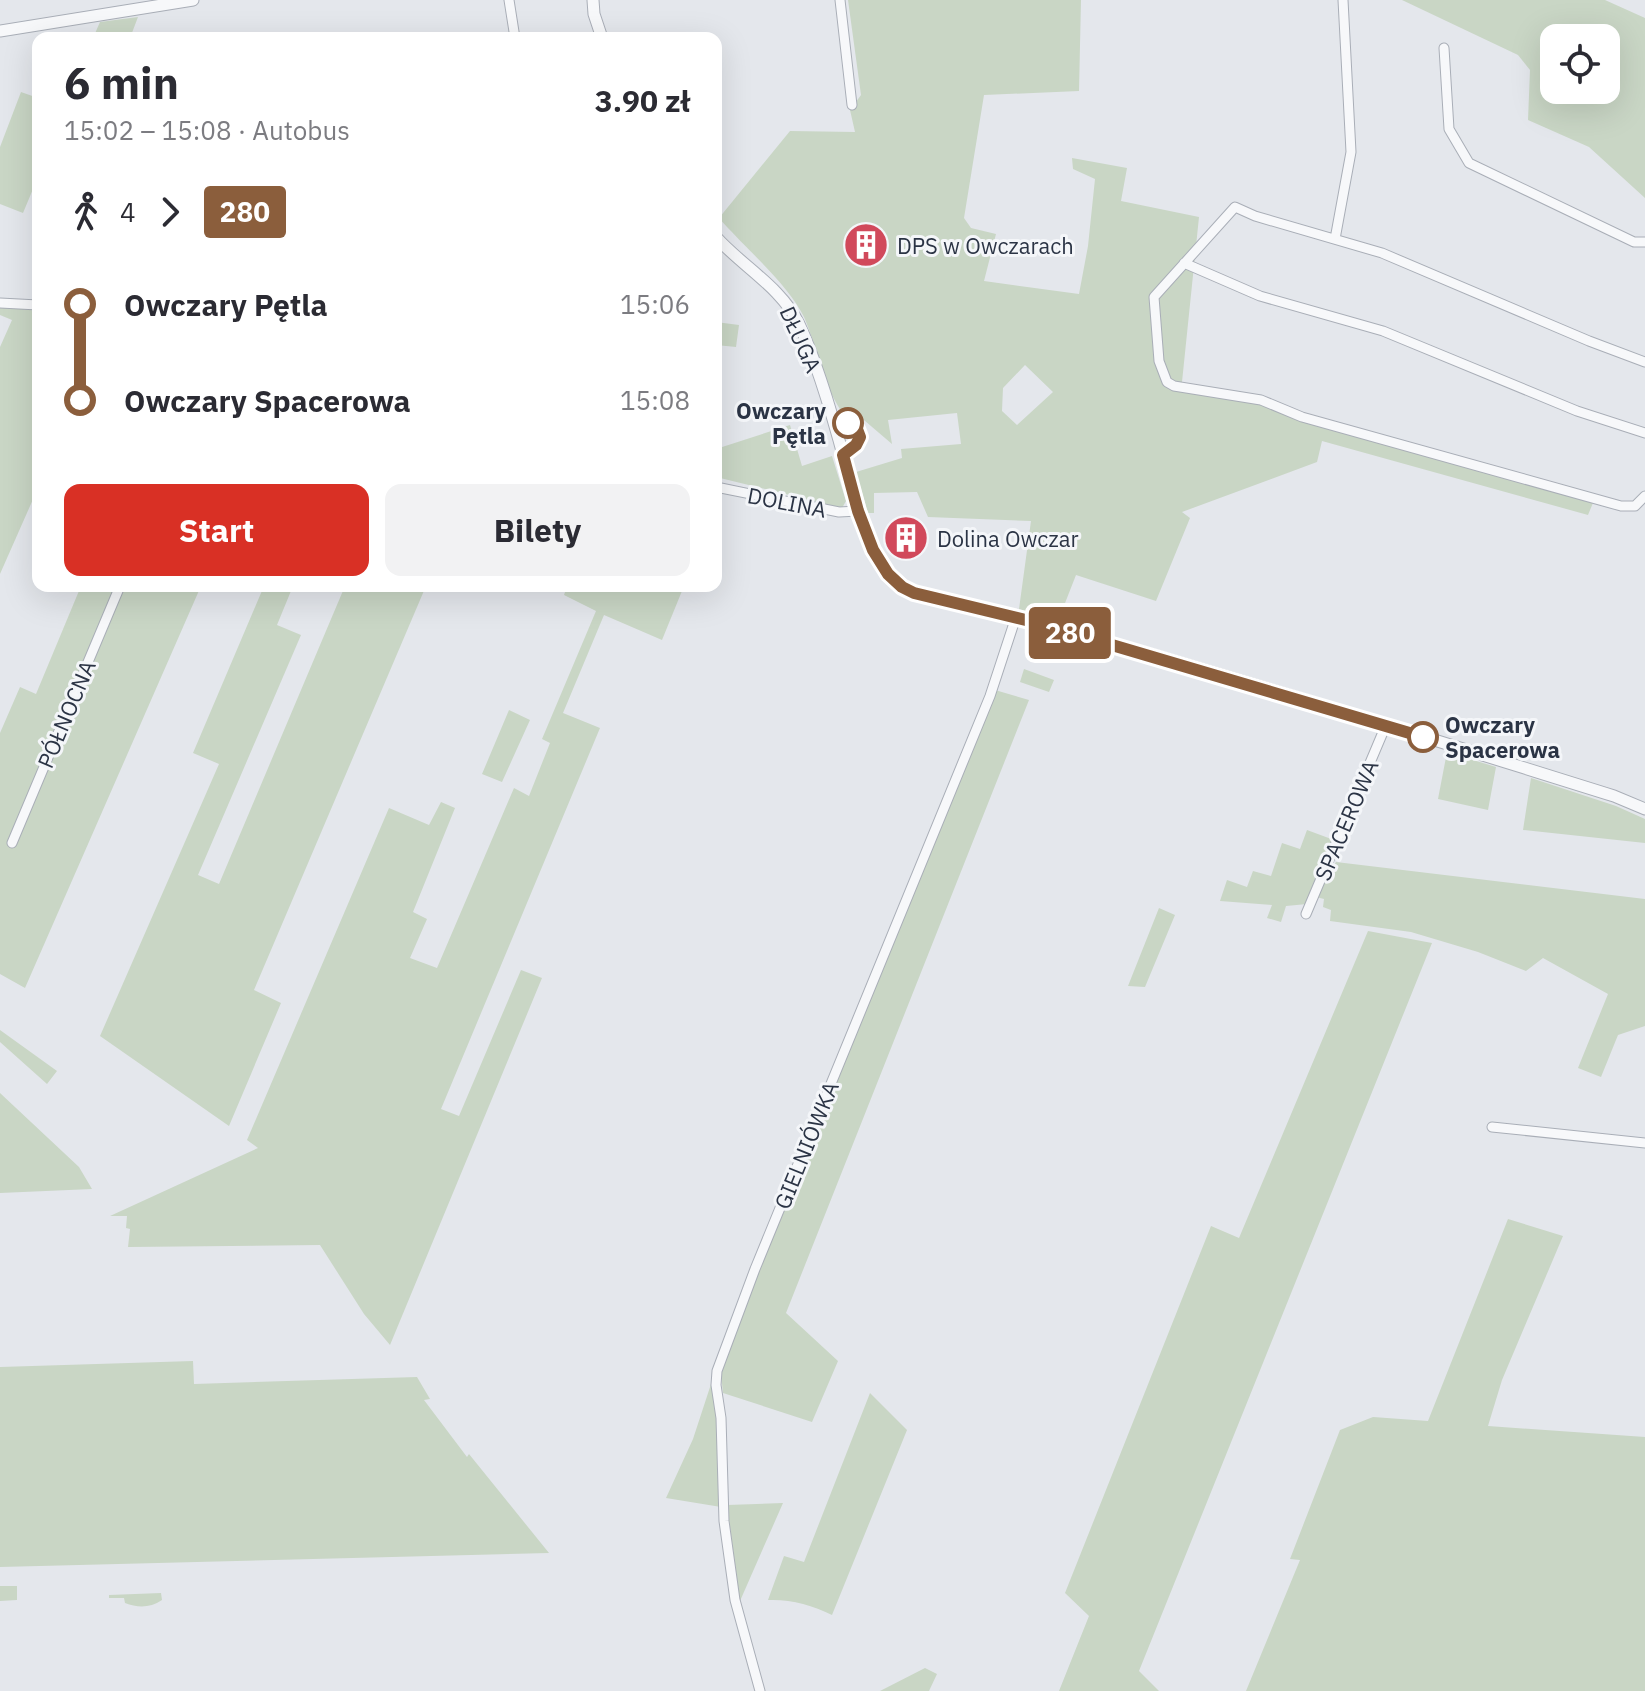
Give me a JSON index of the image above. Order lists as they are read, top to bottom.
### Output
{
  "streets": {
    "street": [
      "DŁUGA",
      "DOLINA",
      "PÓŁNOCNA",
      "SPACEROWA",
      "GIELNIÓWKA"
    ]
  },
  "crossings": [
    ["DŁUGA", "DOLINA"],
    ["DŁUGA", "SPACEROWA"],
    ["DŁUGA", "GIELNIÓWKA"]
  ],
  "places": {
    "building": ["DPS w Owczarach", "Dolina Owczar"],
    "other": ["Owczary Pętla", "Owczary Spacerowa"]
  },
  "lines": ["bus line 280"],
  "page": {
    "on_map": "280",
    "heading": ["6 min", "15:02 – 15:08 · Autobus", "3.90 zł"],
    "legs": ["4", "280"],
    "list": [
      {
        "name": "Owczary Pętla",
        "value": "15:06"
      },
      {
        "name": "Owczary Spacerowa",
        "value": "15:08"
      }
    ],
    "buttons": ["Start", "Bilety"]
  }
}
